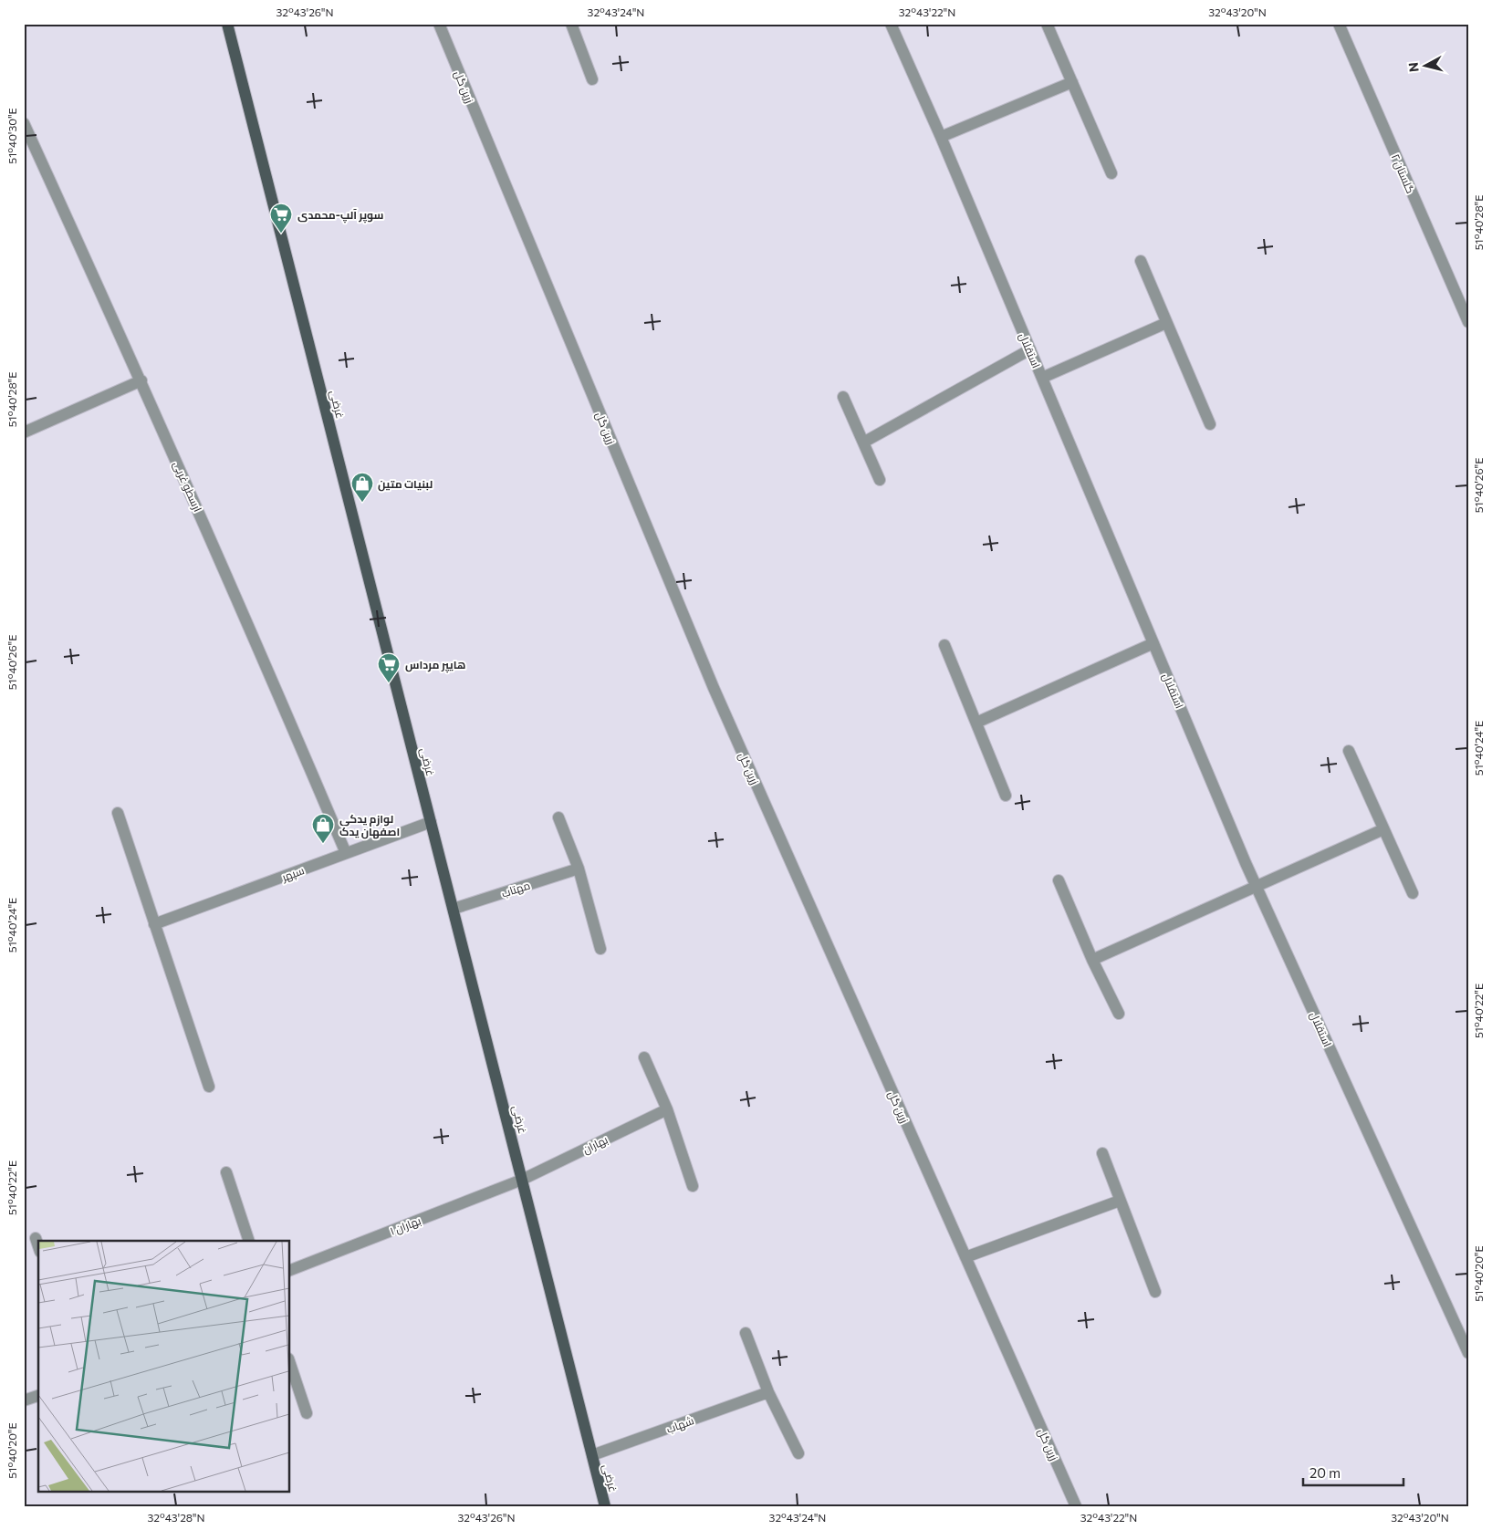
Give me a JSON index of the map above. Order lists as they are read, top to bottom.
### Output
{
  "streets": {
    "main road": ["غرضی"],
    "street": [
      "زرین گل",
      "گلستان ۲",
      "استقلال",
      "ارسطو غربی",
      "سپهر",
      "مهتاب",
      "بهاران",
      "بهاران ۱",
      "شهاب"
    ]
  },
  "crossings": [
    ["غرضی", "سپهر"],
    ["غرضی", "مهتاب"],
    ["غرضی", "بهاران"],
    ["غرضی", "بهاران ۱"],
    ["غرضی", "شهاب"],
    ["ارسطو غربی", "سپهر"],
    ["بهاران", "بهاران ۱"]
  ],
  "places": {
    "supermarket": ["سوپر آلپ-محمدی", "هایپر مرداس"],
    "shop": ["لبنیات متین", "لوازم یدکی اصفهان یدک"]
  },
  "scale_bar": "20 m",
  "north": "left",
  "coordinates": [
    "32°43'26\"N",
    "32°43'24\"N",
    "32°43'22\"N",
    "32°43'20\"N",
    "51°40'30\"E",
    "51°40'28\"E",
    "51°40'26\"E",
    "51°40'24\"E",
    "51°40'22\"E",
    "51°40'20\"E",
    "32°43'28\"N"
  ]
}
